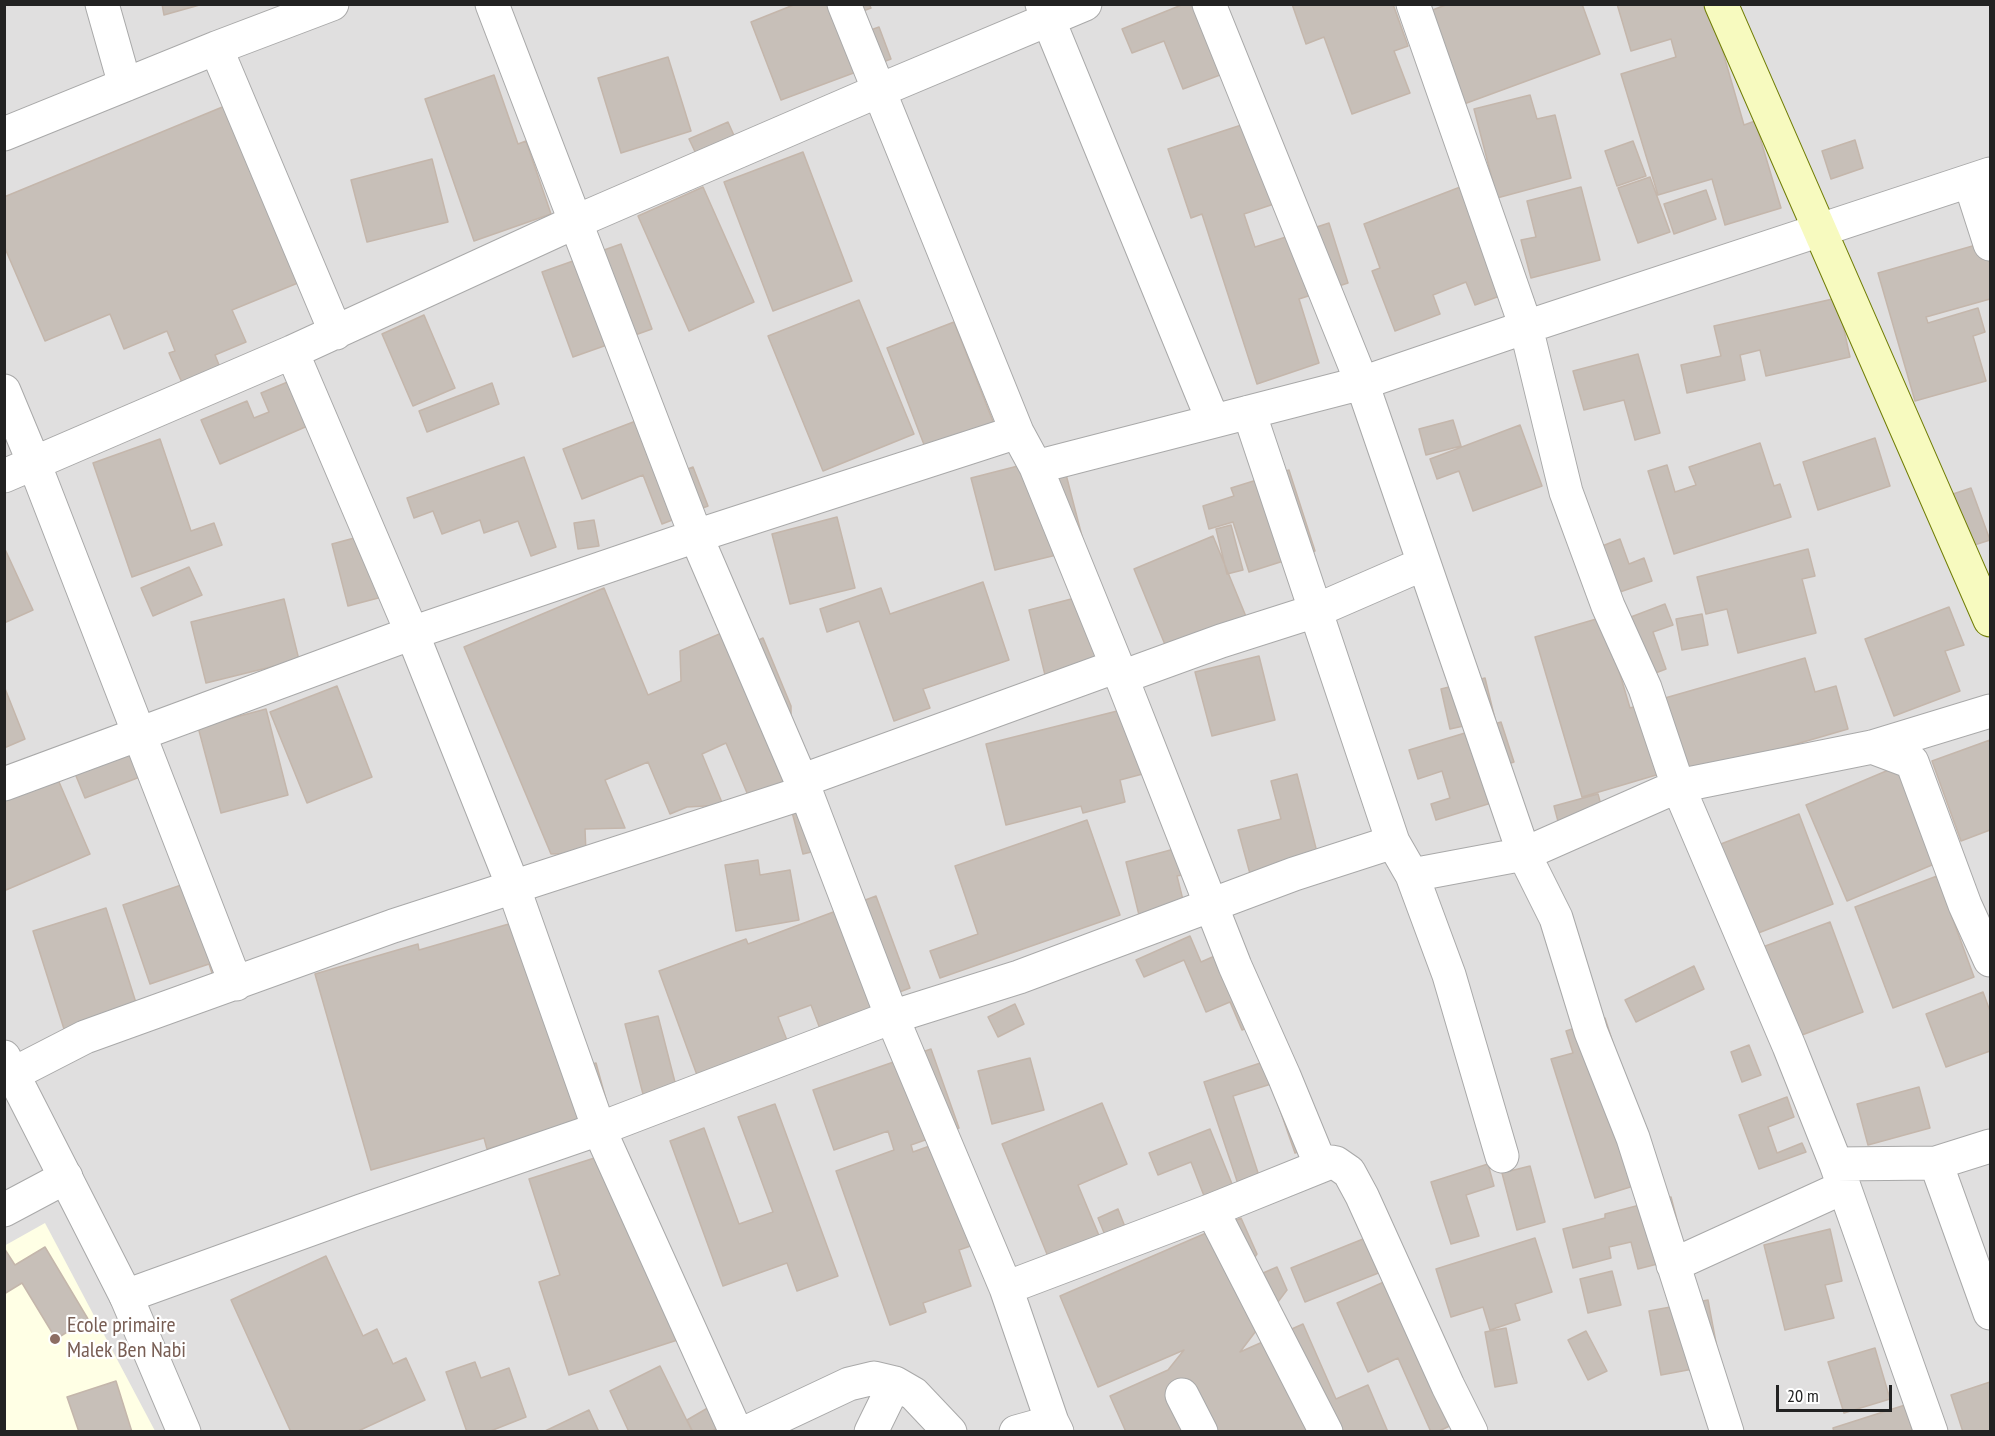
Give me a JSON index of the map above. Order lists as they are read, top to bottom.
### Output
{
  "places": ["Ecole primaire Malek Ben Nabi"],
  "scale_bar": "20 m"
}
